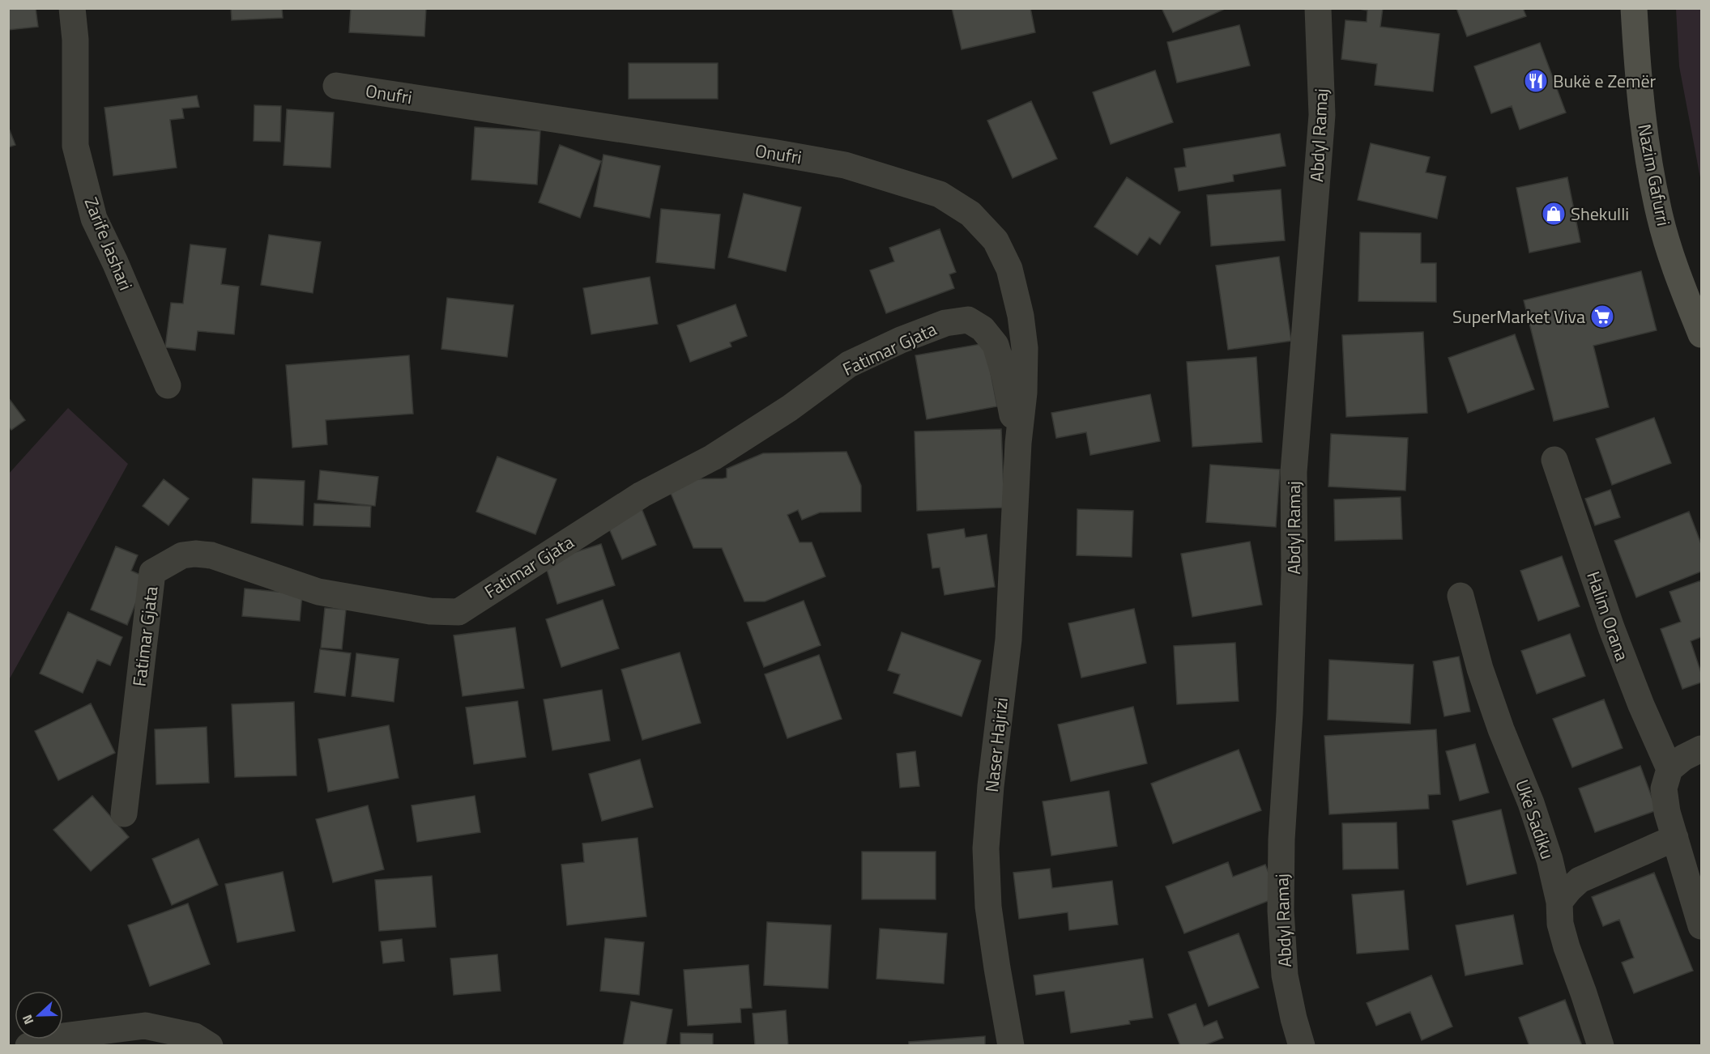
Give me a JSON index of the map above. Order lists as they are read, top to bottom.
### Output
{
  "streets": {
    "street": [
      "Onufri",
      "Abdyl Ramaj",
      "Nazim Gafurri",
      "Zarife Jashari",
      "Fatimar Gjata",
      "Halim Orana",
      "Naser Hajrizi",
      "Ukë Sadiku"
    ]
  },
  "crossings": [
    ["Onufri", "Fatimar Gjata"],
    ["Onufri", "Naser Hajrizi"],
    ["Fatimar Gjata", "Naser Hajrizi"]
  ],
  "places": {
    "restaurant": ["Bukë e Zemër"],
    "shop": ["Shekulli"],
    "supermarket": ["SuperMarket Viva"]
  },
  "north": "left"
}
